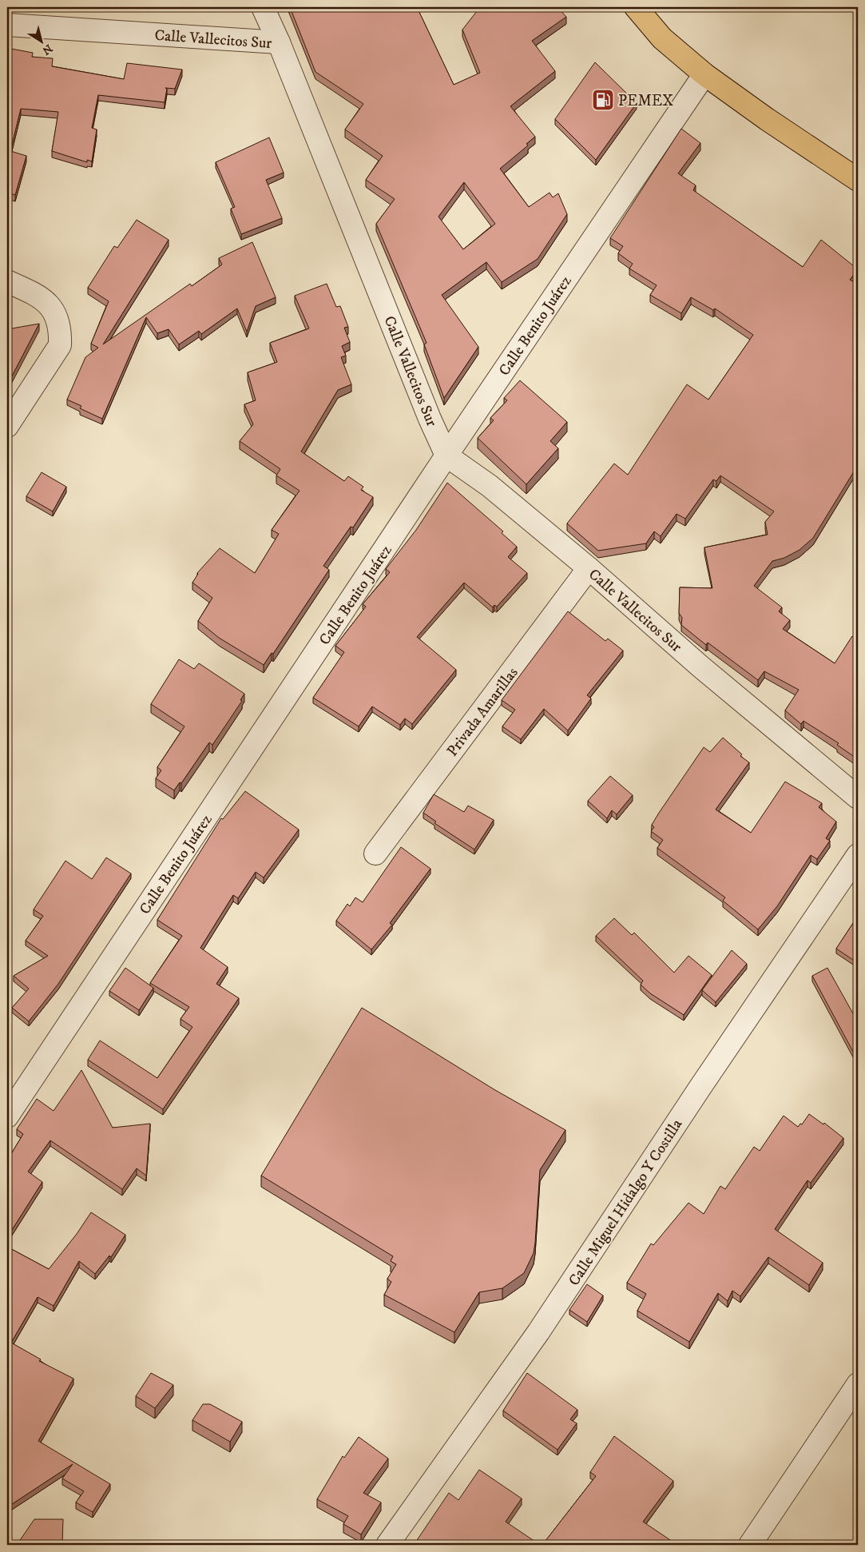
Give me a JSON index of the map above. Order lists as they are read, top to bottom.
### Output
{
  "streets": {
    "street": [
      "Calle Vallecitos Sur",
      "Calle Benito Juárez",
      "Privada Amarillas",
      "Calle Miguel Hidalgo Y Costilla"
    ]
  },
  "crossings": [
    ["Calle Vallecitos Sur", "Calle Benito Juárez"],
    ["Calle Vallecitos Sur", "Privada Amarillas"]
  ],
  "places": {
    "fuel station": ["PEMEX"]
  },
  "north": "bottom right"
}
